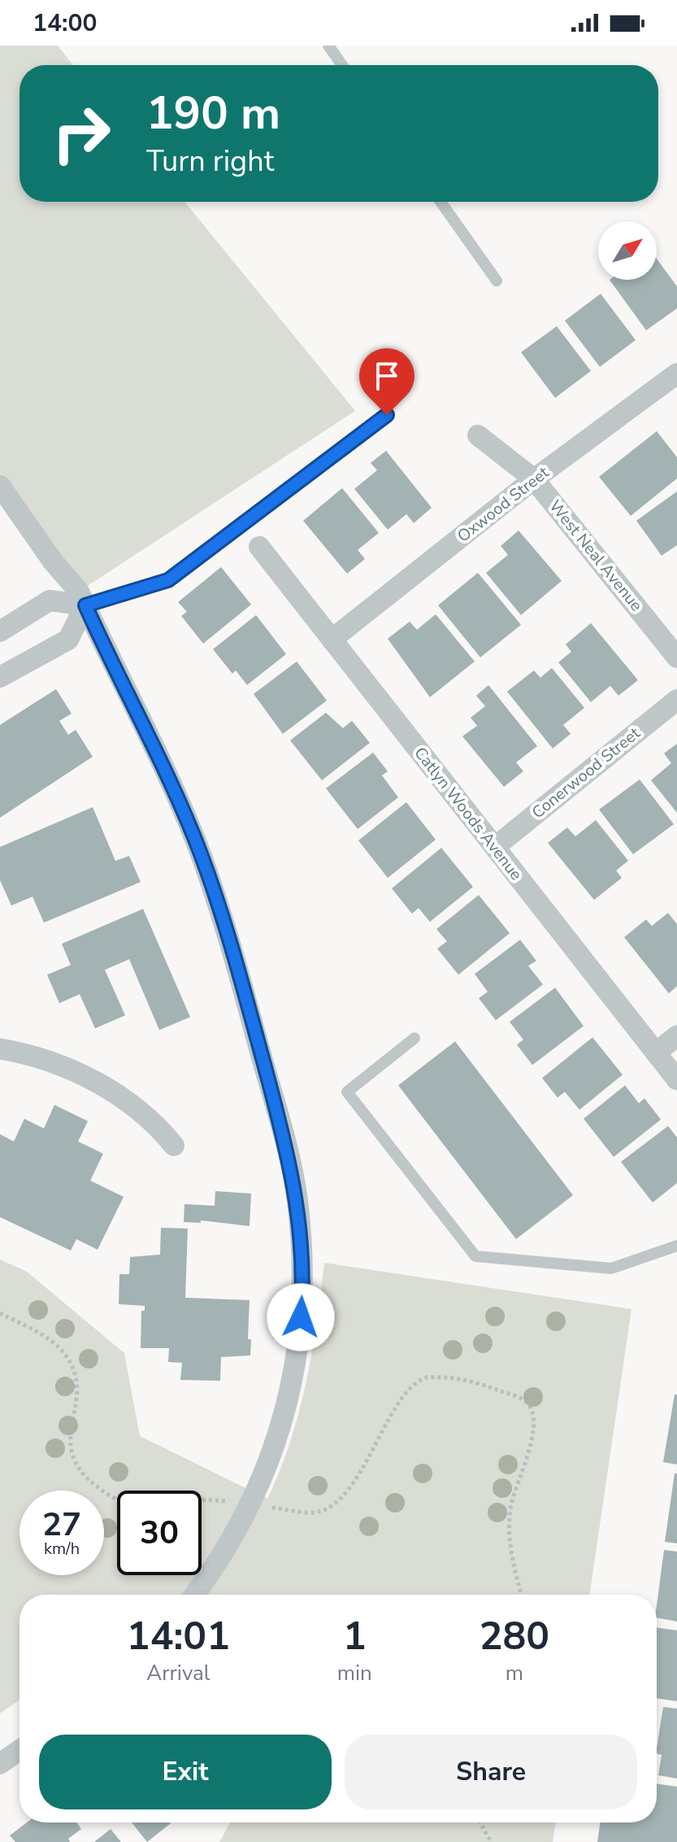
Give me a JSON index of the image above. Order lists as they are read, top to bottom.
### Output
{
  "streets": {
    "street": [
      "Oxwood Street",
      "West Neal Avenue",
      "Conerwood Street",
      "Catlyn Woods Avenue"
    ]
  },
  "crossings": [
    ["Oxwood Street", "West Neal Avenue"],
    ["Oxwood Street", "Catlyn Woods Avenue"],
    ["Conerwood Street", "Catlyn Woods Avenue"]
  ],
  "north": "top right",
  "page": {
    "status": "14:00",
    "turn": ["190 m", "Turn right"],
    "speed": "27 km/h",
    "limit": "30",
    "eta": [
      "14:01",
      "Arrival",
      "1",
      "min",
      "280",
      "m"
    ],
    "buttons": ["Exit", "Share"]
  }
}
